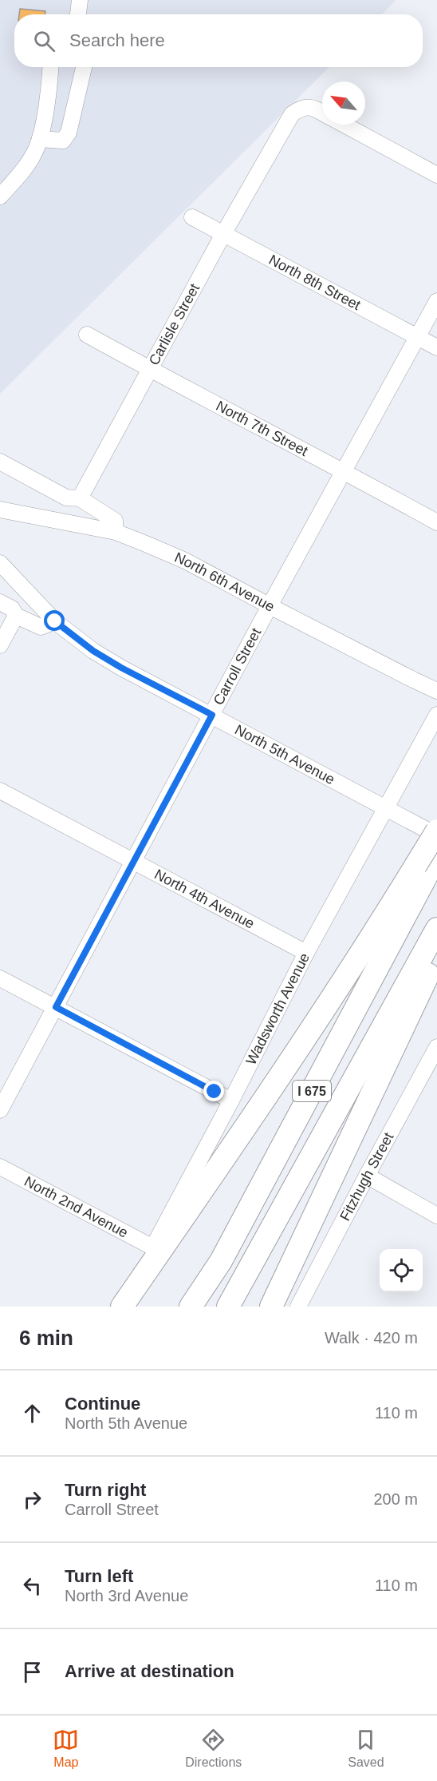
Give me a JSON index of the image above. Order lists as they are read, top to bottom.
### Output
{
  "streets": {
    "highway": ["I 675"],
    "street": [
      "North 8th Street",
      "Carlisle Street",
      "North 7th Street",
      "North 6th Avenue",
      "Carroll Street",
      "North 5th Avenue",
      "North 4th Avenue",
      "Wadsworth Avenue",
      "Fitzhugh Street",
      "North 2nd Avenue"
    ]
  },
  "crossings": [
    ["North 8th Street", "Carlisle Street"],
    ["North 8th Street", "Carroll Street"],
    ["Carlisle Street", "North 7th Street"],
    ["North 7th Street", "Carroll Street"],
    ["North 6th Avenue", "Carroll Street"],
    ["Carroll Street", "North 5th Avenue"],
    ["Carroll Street", "North 4th Avenue"],
    ["North 5th Avenue", "Wadsworth Avenue"],
    ["North 4th Avenue", "Wadsworth Avenue"],
    ["Wadsworth Avenue", "North 2nd Avenue"]
  ],
  "north": "top left",
  "page": {
    "search": "Search here",
    "heading": ["6 min", "Walk · 420 m"],
    "list": [
      ["Continue", "North 5th Avenue", "110 m"],
      ["Turn right", "Carroll Street", "200 m"],
      ["Turn left", "North 3rd Avenue", "110 m"],
      "Arrive at destination"
    ],
    "nav": ["Map", "Directions", "Saved"]
  }
}
